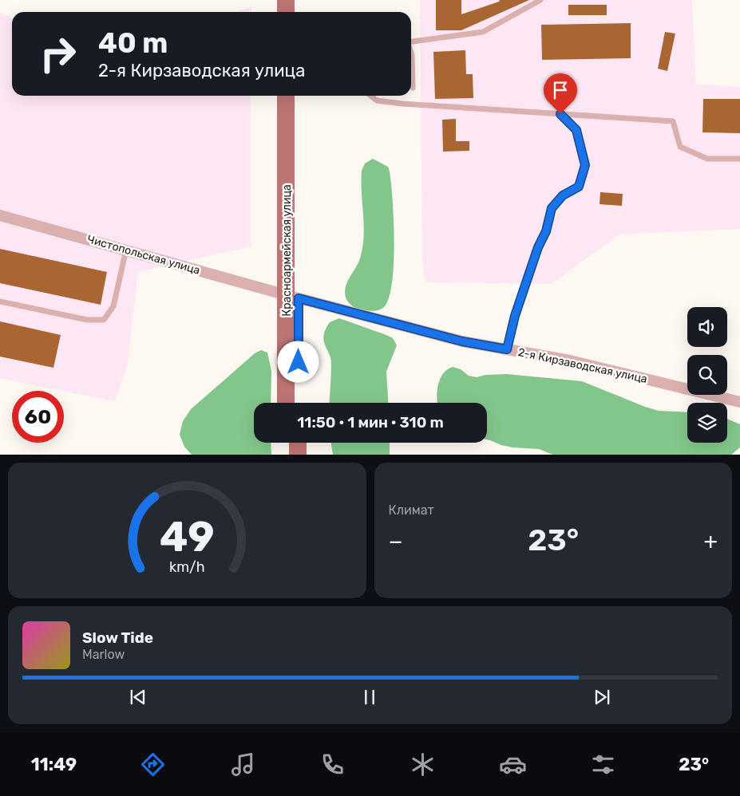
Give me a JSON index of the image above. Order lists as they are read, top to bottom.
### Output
{
  "streets": {
    "main road": ["Красноармейская улица"],
    "street": ["Чистопольская улица", "2-я Кирзаводская улица"]
  },
  "crossings": [
    ["Красноармейская улица", "Чистопольская улица"],
    ["Красноармейская улица", "2-я Кирзаводская улица"],
    ["Чистопольская улица", "2-я Кирзаводская улица"]
  ],
  "page": {
    "turn": ["40 m", "2-я Кирзаводская улица"],
    "limit": "60",
    "trip": "11:50 · 1 мин · 310 m",
    "tile": "Климат",
    "heat": ["−", "23°", "+"],
    "song": ["Slow Tide", "Marlow"],
    "tabs": ["11:49", "23°"],
    "gauge": ["49", "km/h"]
  }
}
